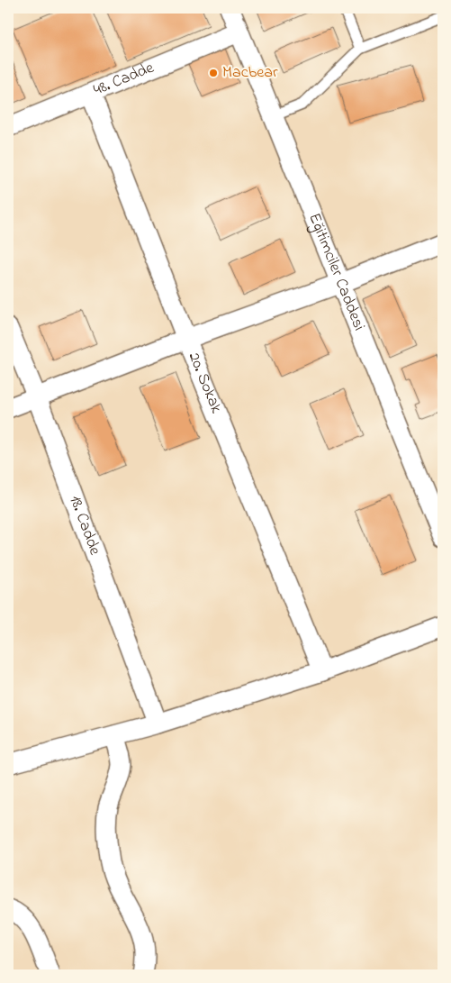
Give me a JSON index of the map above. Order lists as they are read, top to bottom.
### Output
{
  "streets": {
    "street": [
      "48. Cadde",
      "Eğitimciler Caddesi",
      "20. Sokak",
      "18. Cadde"
    ]
  },
  "crossings": [
    ["48. Cadde", "Eğitimciler Caddesi"],
    ["48. Cadde", "20. Sokak"]
  ],
  "places": ["Macbear"]
}
